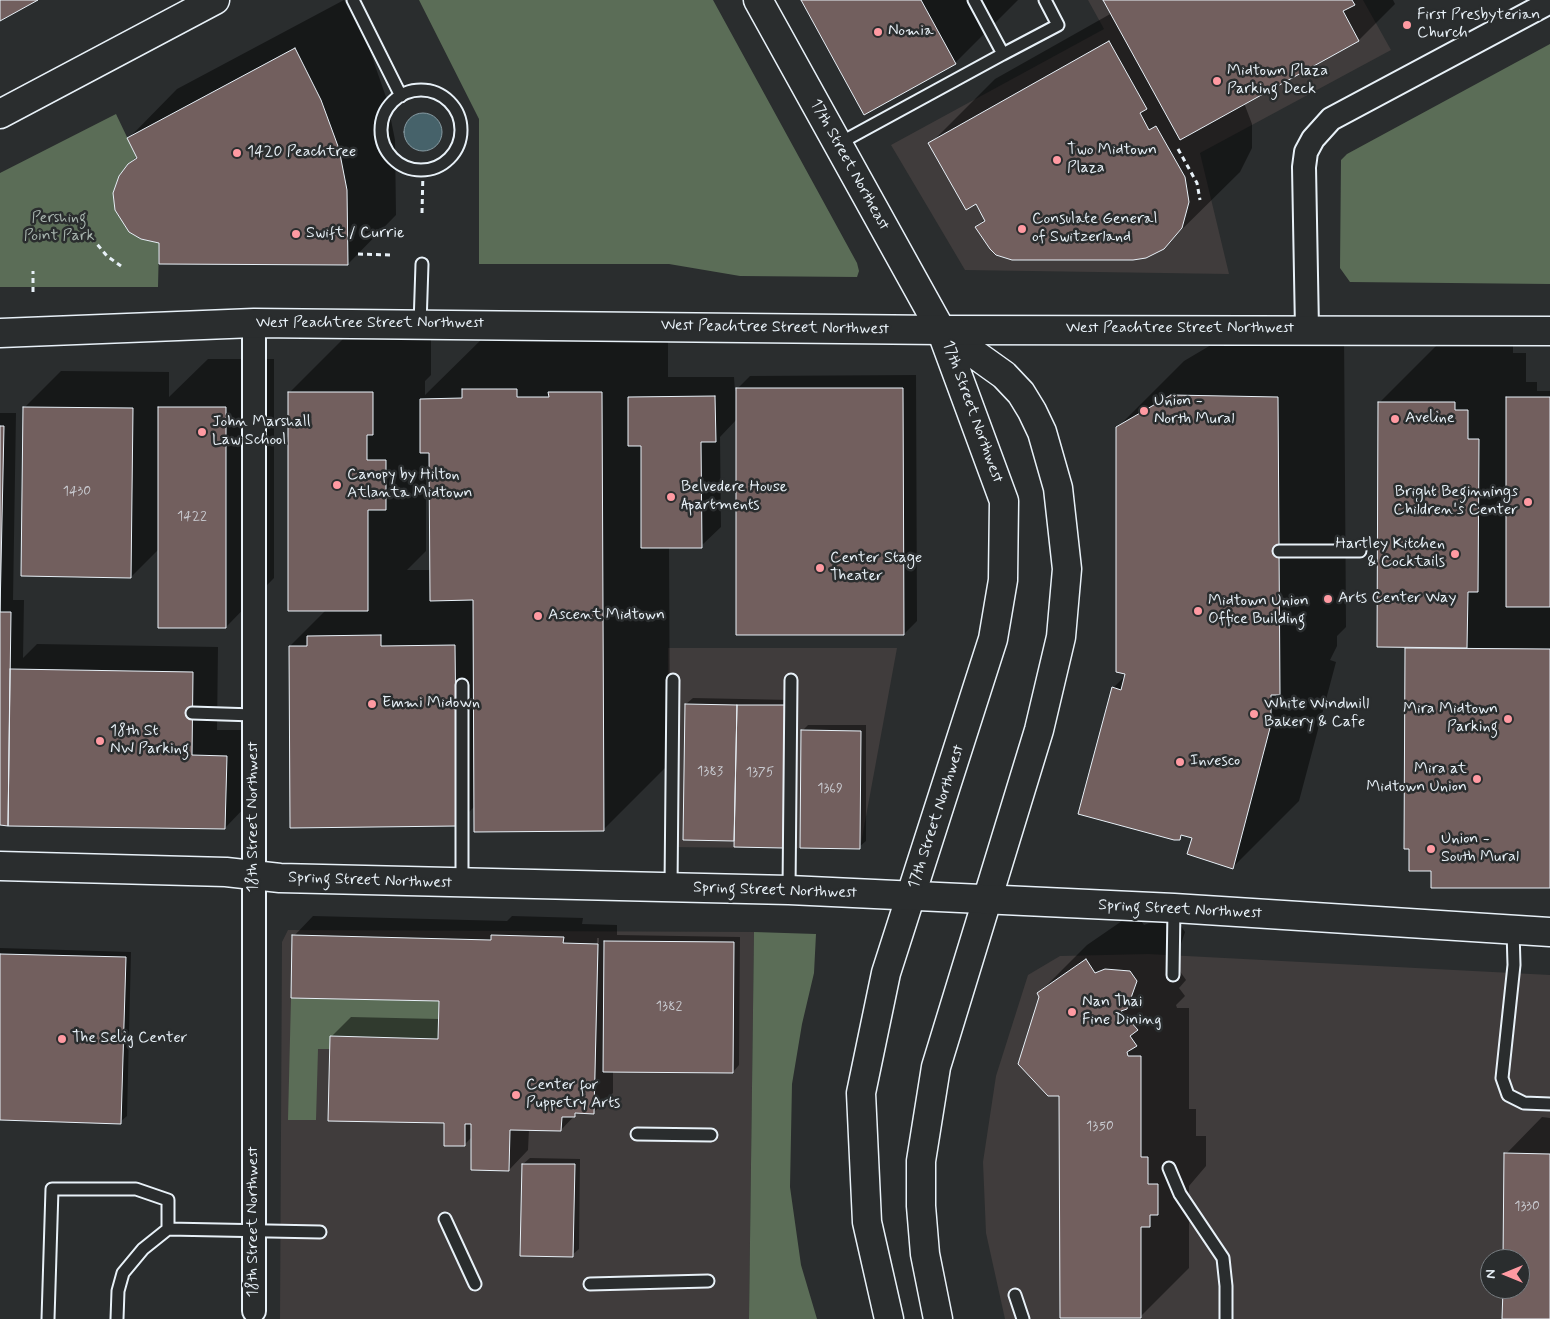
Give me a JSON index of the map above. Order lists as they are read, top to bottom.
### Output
{
  "streets": {
    "main road": [
      "17th Street Northeast",
      "West Peachtree Street Northwest",
      "17th Street Northwest",
      "Spring Street Northwest"
    ],
    "street": ["18th Street Northwest"]
  },
  "crossings": [
    ["17th Street Northeast", "West Peachtree Street Northwest"],
    ["17th Street Northeast", "17th Street Northwest"],
    ["West Peachtree Street Northwest", "17th Street Northwest"],
    ["West Peachtree Street Northwest", "18th Street Northwest"],
    ["17th Street Northwest", "Spring Street Northwest"],
    ["18th Street Northwest", "Spring Street Northwest"]
  ],
  "parks": ["Pershing Point Park"],
  "places": [
    "First Presbyterian Church",
    "Nomia",
    "Midtown Plaza Parking Deck",
    "1420 Peachtree",
    "Two Midtown Plaza",
    "Consulate General of Switzerland",
    "Swift / Currie",
    "Union - North Mural",
    "Aveline",
    "John Marshall Law School",
    "Canopy by Hilton Atlanta Midtown",
    "Belvedere House Apartments",
    "Bright Beginnings Children's Center",
    "Hartley Kitchen & Cocktails",
    "Center Stage Theater",
    "Arts Center Way",
    "Midtown Union Office Building",
    "Ascent Midtown",
    "Emmi Midown",
    "White Windmill Bakery & Cafe",
    "Mira Midtown Parking",
    "18th St NW Parking",
    "Invesco",
    "Mira at Midtown Union",
    "Union - South Mural",
    "Nan Thai Fine Dining",
    "The Selig Center",
    "Center for Puppetry Arts"
  ],
  "house_numbers": [
    "1430",
    "1422",
    "1383",
    "1375",
    "1369",
    "1382",
    "1350",
    "1330"
  ],
  "north": "left"
}
